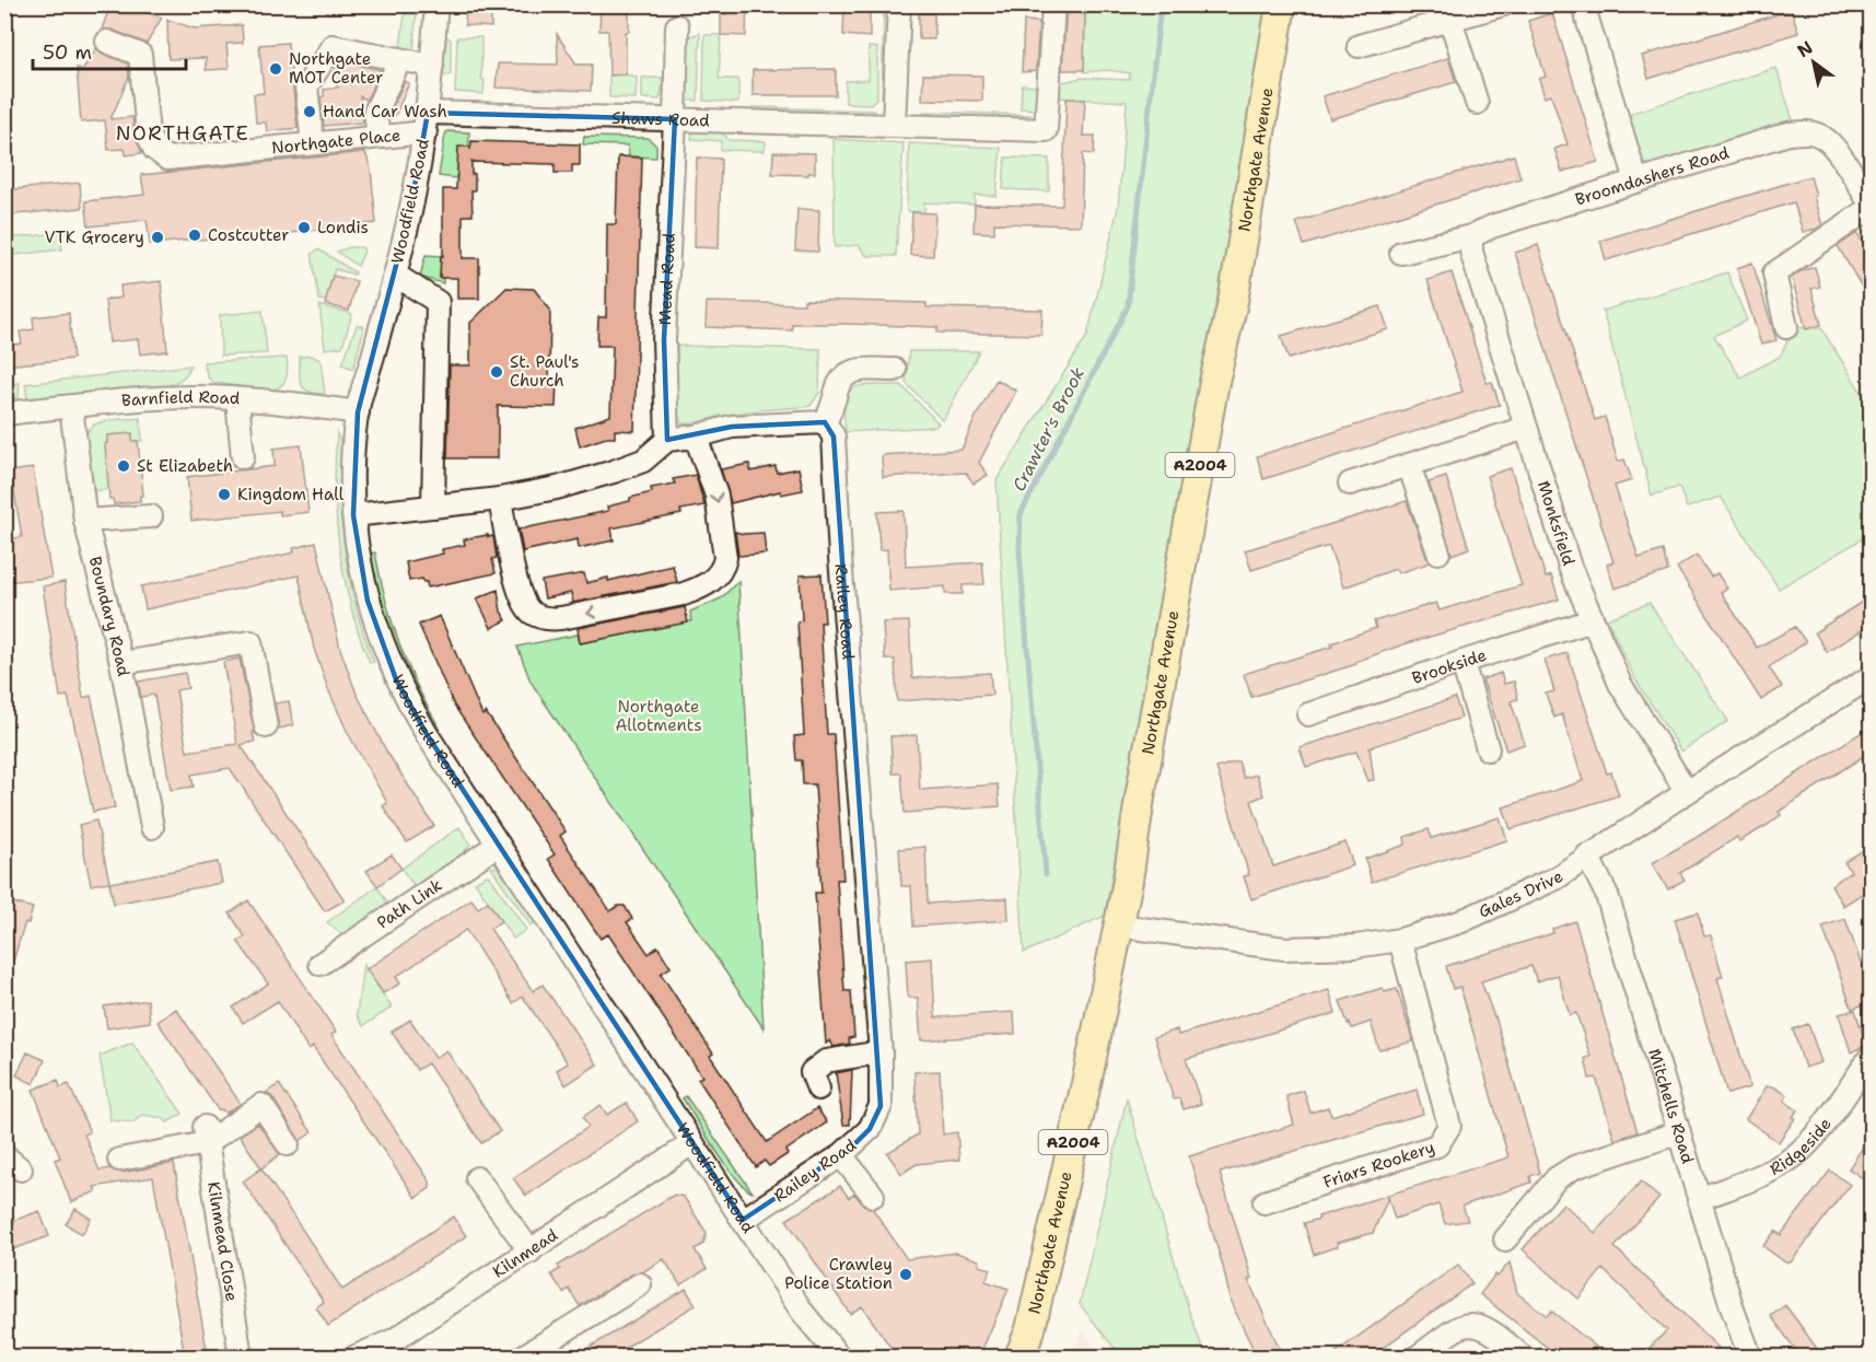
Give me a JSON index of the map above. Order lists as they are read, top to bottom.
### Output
{
  "streets": {
    "main road": ["Northgate Avenue", "A2004"],
    "street": [
      "Shaws Road",
      "Northgate Place",
      "Broomdashers Road",
      "Woodfield Road",
      "Mead Road",
      "Barnfield Road",
      "Monksfield",
      "Railey Road",
      "Boundary Road",
      "Brookside",
      "Gales Drive",
      "Path Link",
      "Mitchells Road",
      "Ridgeside",
      "Friars Rookery",
      "Kilnmead Close",
      "Kilnmead"
    ]
  },
  "crossings": [
    ["Shaws Road", "Northgate Place"],
    ["Shaws Road", "Woodfield Road"],
    ["Shaws Road", "Mead Road"],
    ["Northgate Place", "Woodfield Road"],
    ["Northgate Avenue", "Gales Drive"],
    ["Broomdashers Road", "Monksfield"],
    ["Woodfield Road", "Barnfield Road"],
    ["Woodfield Road", "Railey Road"],
    ["Woodfield Road", "Path Link"],
    ["Woodfield Road", "Kilnmead"],
    ["Barnfield Road", "Boundary Road"],
    ["Monksfield", "Brookside"],
    ["Monksfield", "Gales Drive"],
    ["Gales Drive", "Mitchells Road"],
    ["Gales Drive", "Friars Rookery"],
    ["Mitchells Road", "Ridgeside"]
  ],
  "districts": ["NORTHGATE"],
  "water": ["Crawter's Brook"],
  "parks": ["Northgate Allotments"],
  "places": [
    "Northgate MOT Center",
    "Hand Car Wash",
    "Londis",
    "Costcutter",
    "VTK Grocery",
    "St. Paul's Church",
    "St Elizabeth",
    "Kingdom Hall",
    "Crawley Police Station"
  ],
  "scale_bar": "50 m",
  "north": "top left"
}
